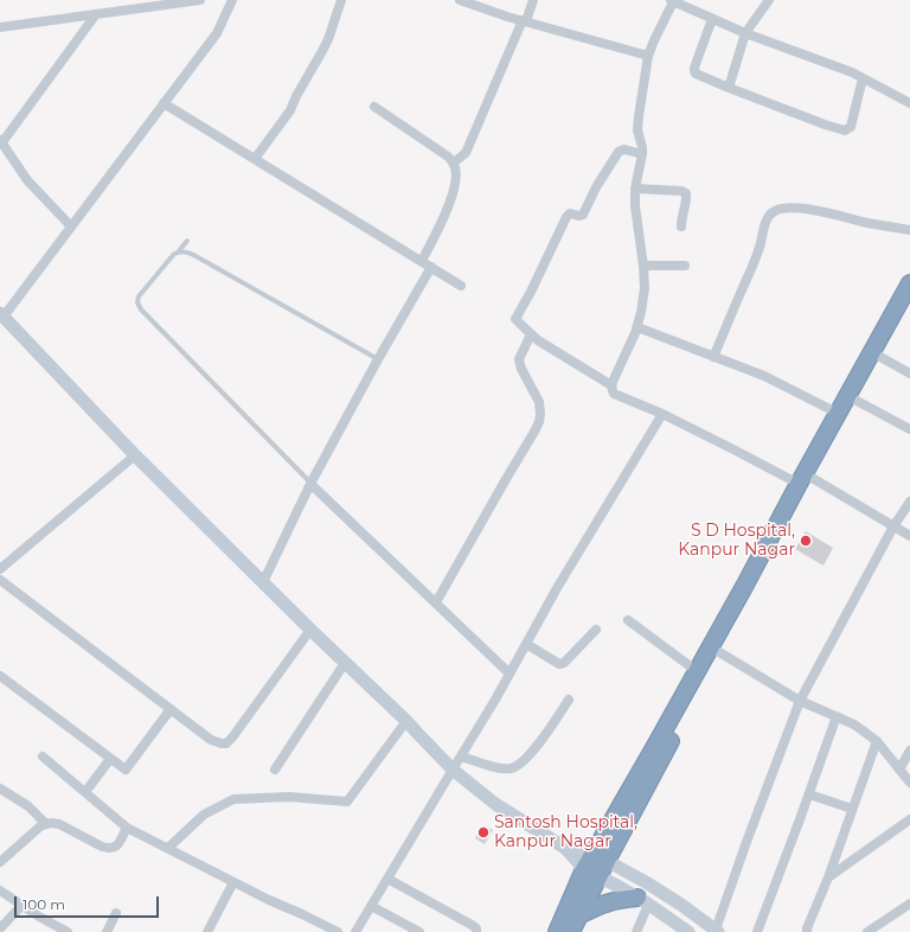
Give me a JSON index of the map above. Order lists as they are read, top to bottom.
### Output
{
  "places": ["S D Hospital, Kanpur Nagar", "Santosh Hospital, Kanpur Nagar"],
  "scale_bar": "100 m"
}
